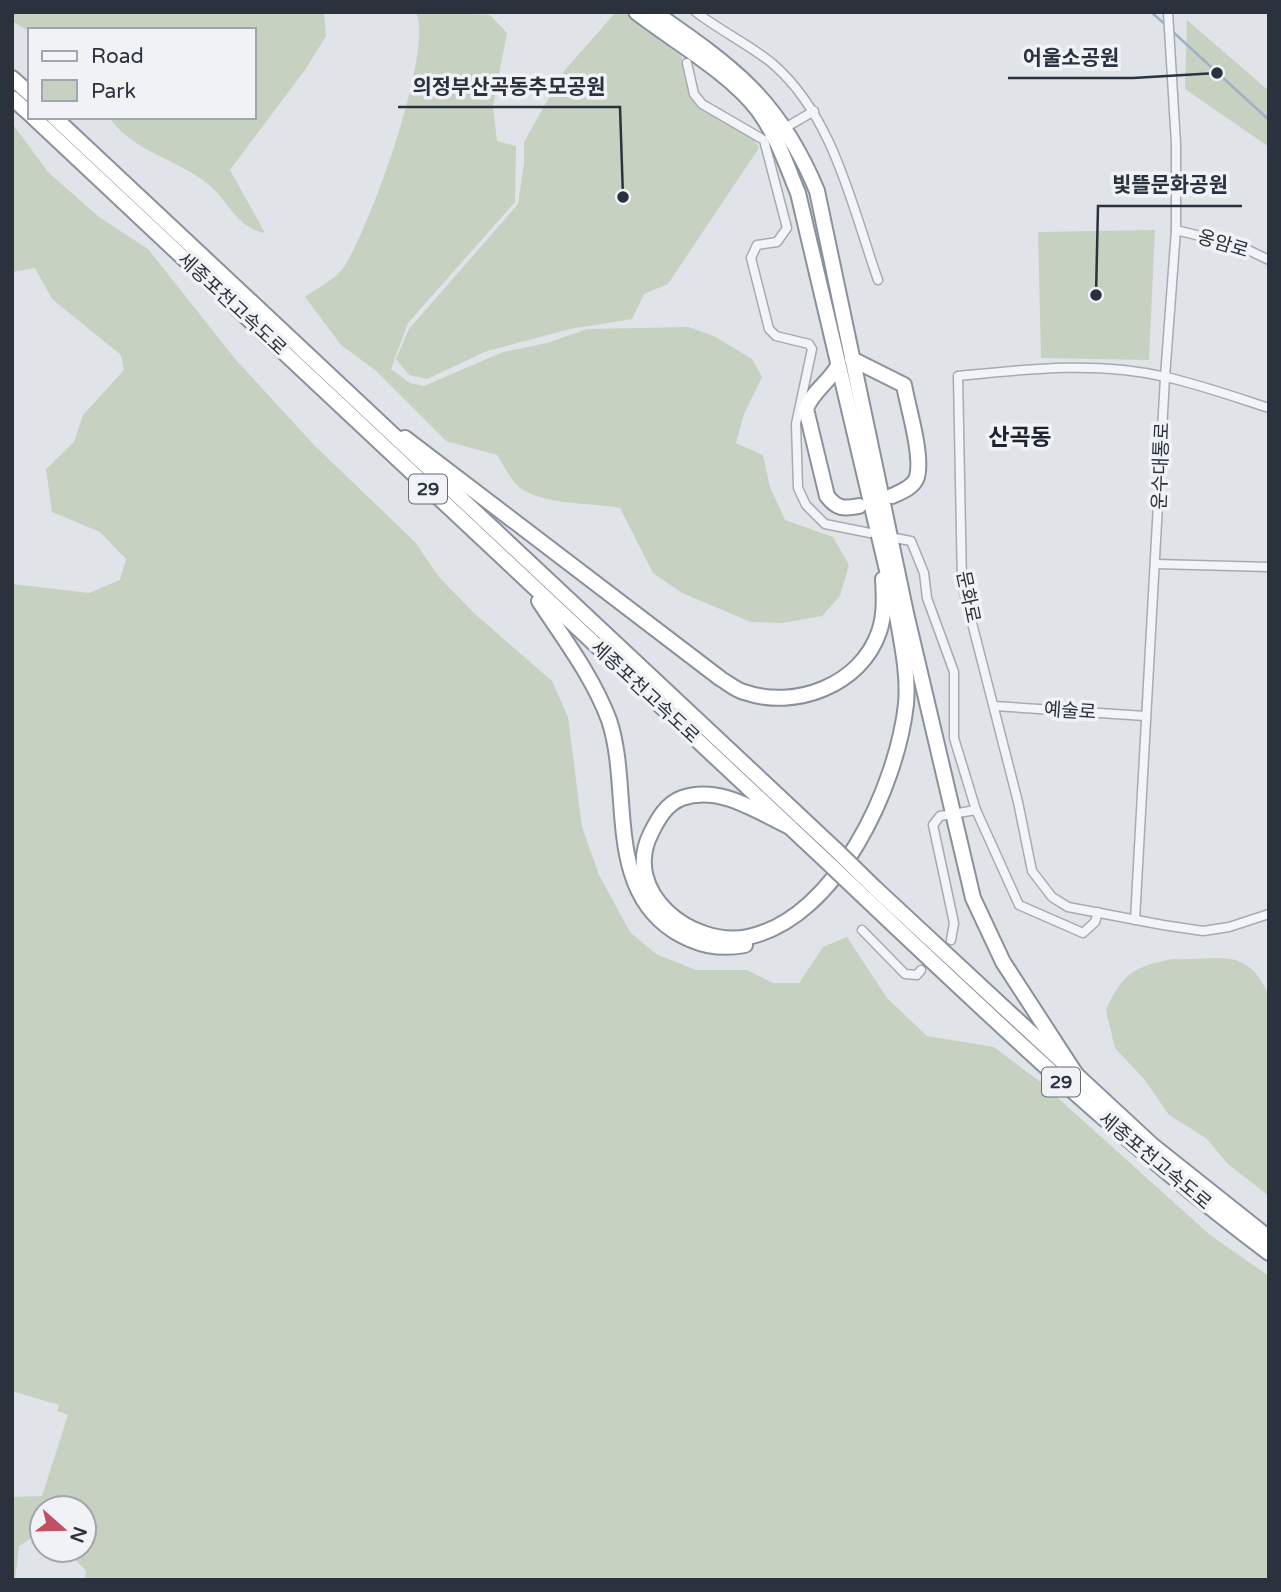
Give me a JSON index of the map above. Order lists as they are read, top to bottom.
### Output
{
  "streets": {
    "highway": ["세종포천고속도로", "29"],
    "street": [
      "옹암로",
      "운수대통로",
      "문화로",
      "예술로"
    ]
  },
  "crossings": [
    ["옹암로", "운수대통로"],
    ["운수대통로", "문화로"],
    ["운수대통로", "예술로"],
    ["문화로", "예술로"]
  ],
  "districts": ["산곡동"],
  "places": ["어울소공원", "의정부산곡동추모공원", "빛뜰문화공원"],
  "legend": ["Road", "Park"],
  "north": "right"
}
